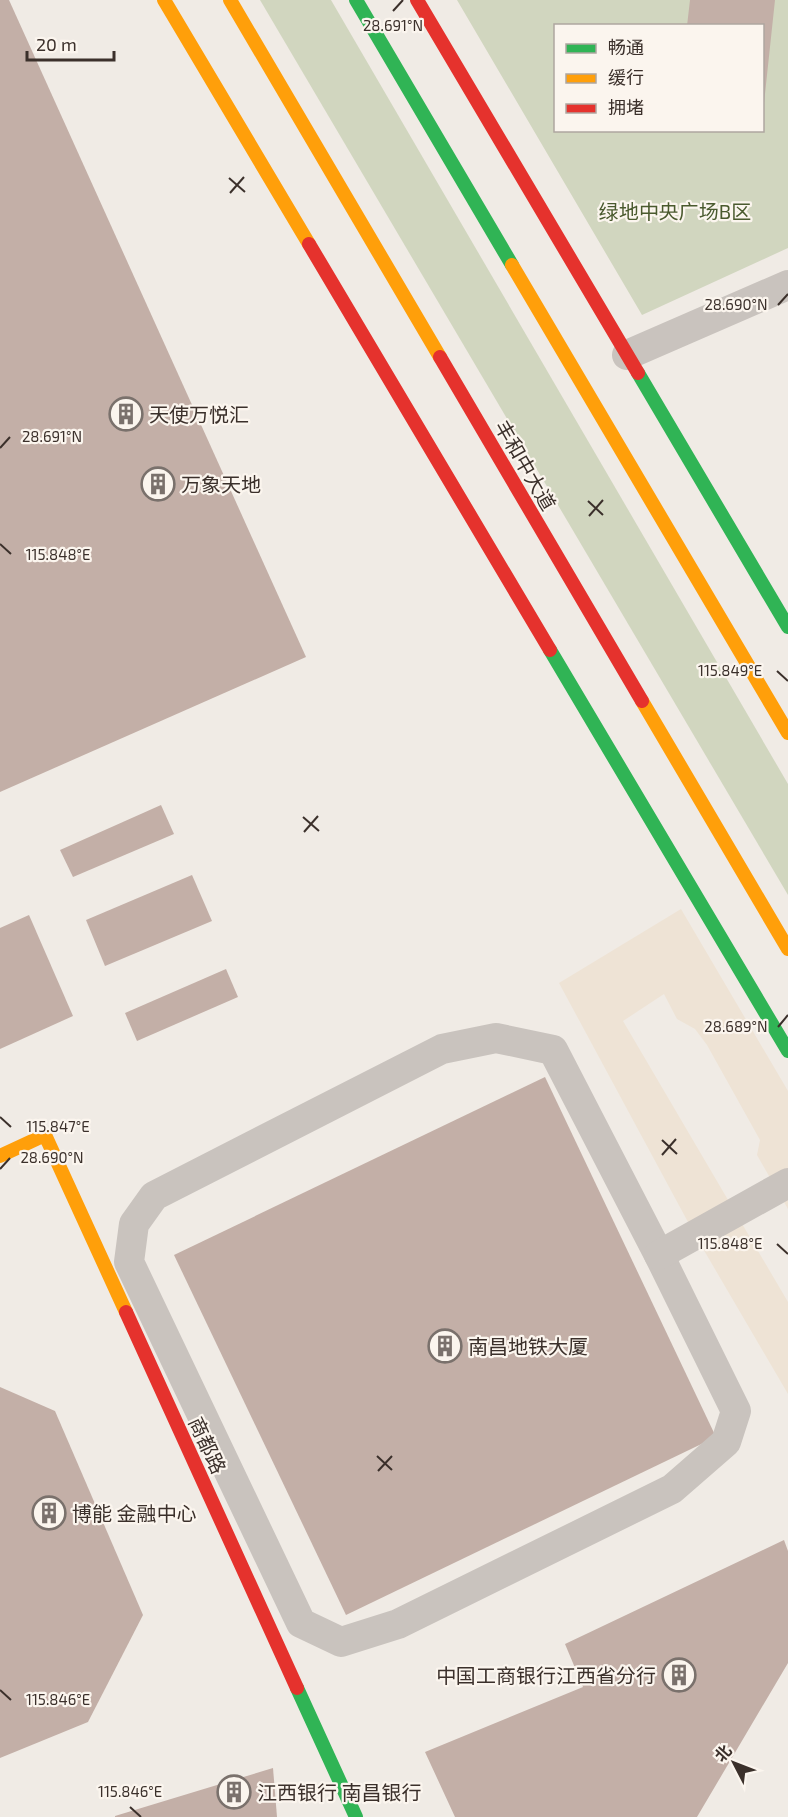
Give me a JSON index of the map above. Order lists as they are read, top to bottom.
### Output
{
  "streets": {
    "main road": ["丰和中大道", "商都路"]
  },
  "parks": ["绿地中央广场B区"],
  "places": {
    "building": [
      "天使万悦汇",
      "万象天地",
      "南昌地铁大厦",
      "博能 金融中心",
      "中国工商银行江西省分行",
      "江西银行 南昌银行"
    ]
  },
  "legend": ["畅通", "缓行", "拥堵"],
  "scale_bar": "20 m",
  "north": "top left",
  "coordinates": [
    "28.691°N",
    "28.690°N",
    "115.848°E",
    "115.849°E",
    "28.689°N",
    "115.847°E",
    "115.846°E"
  ]
}
